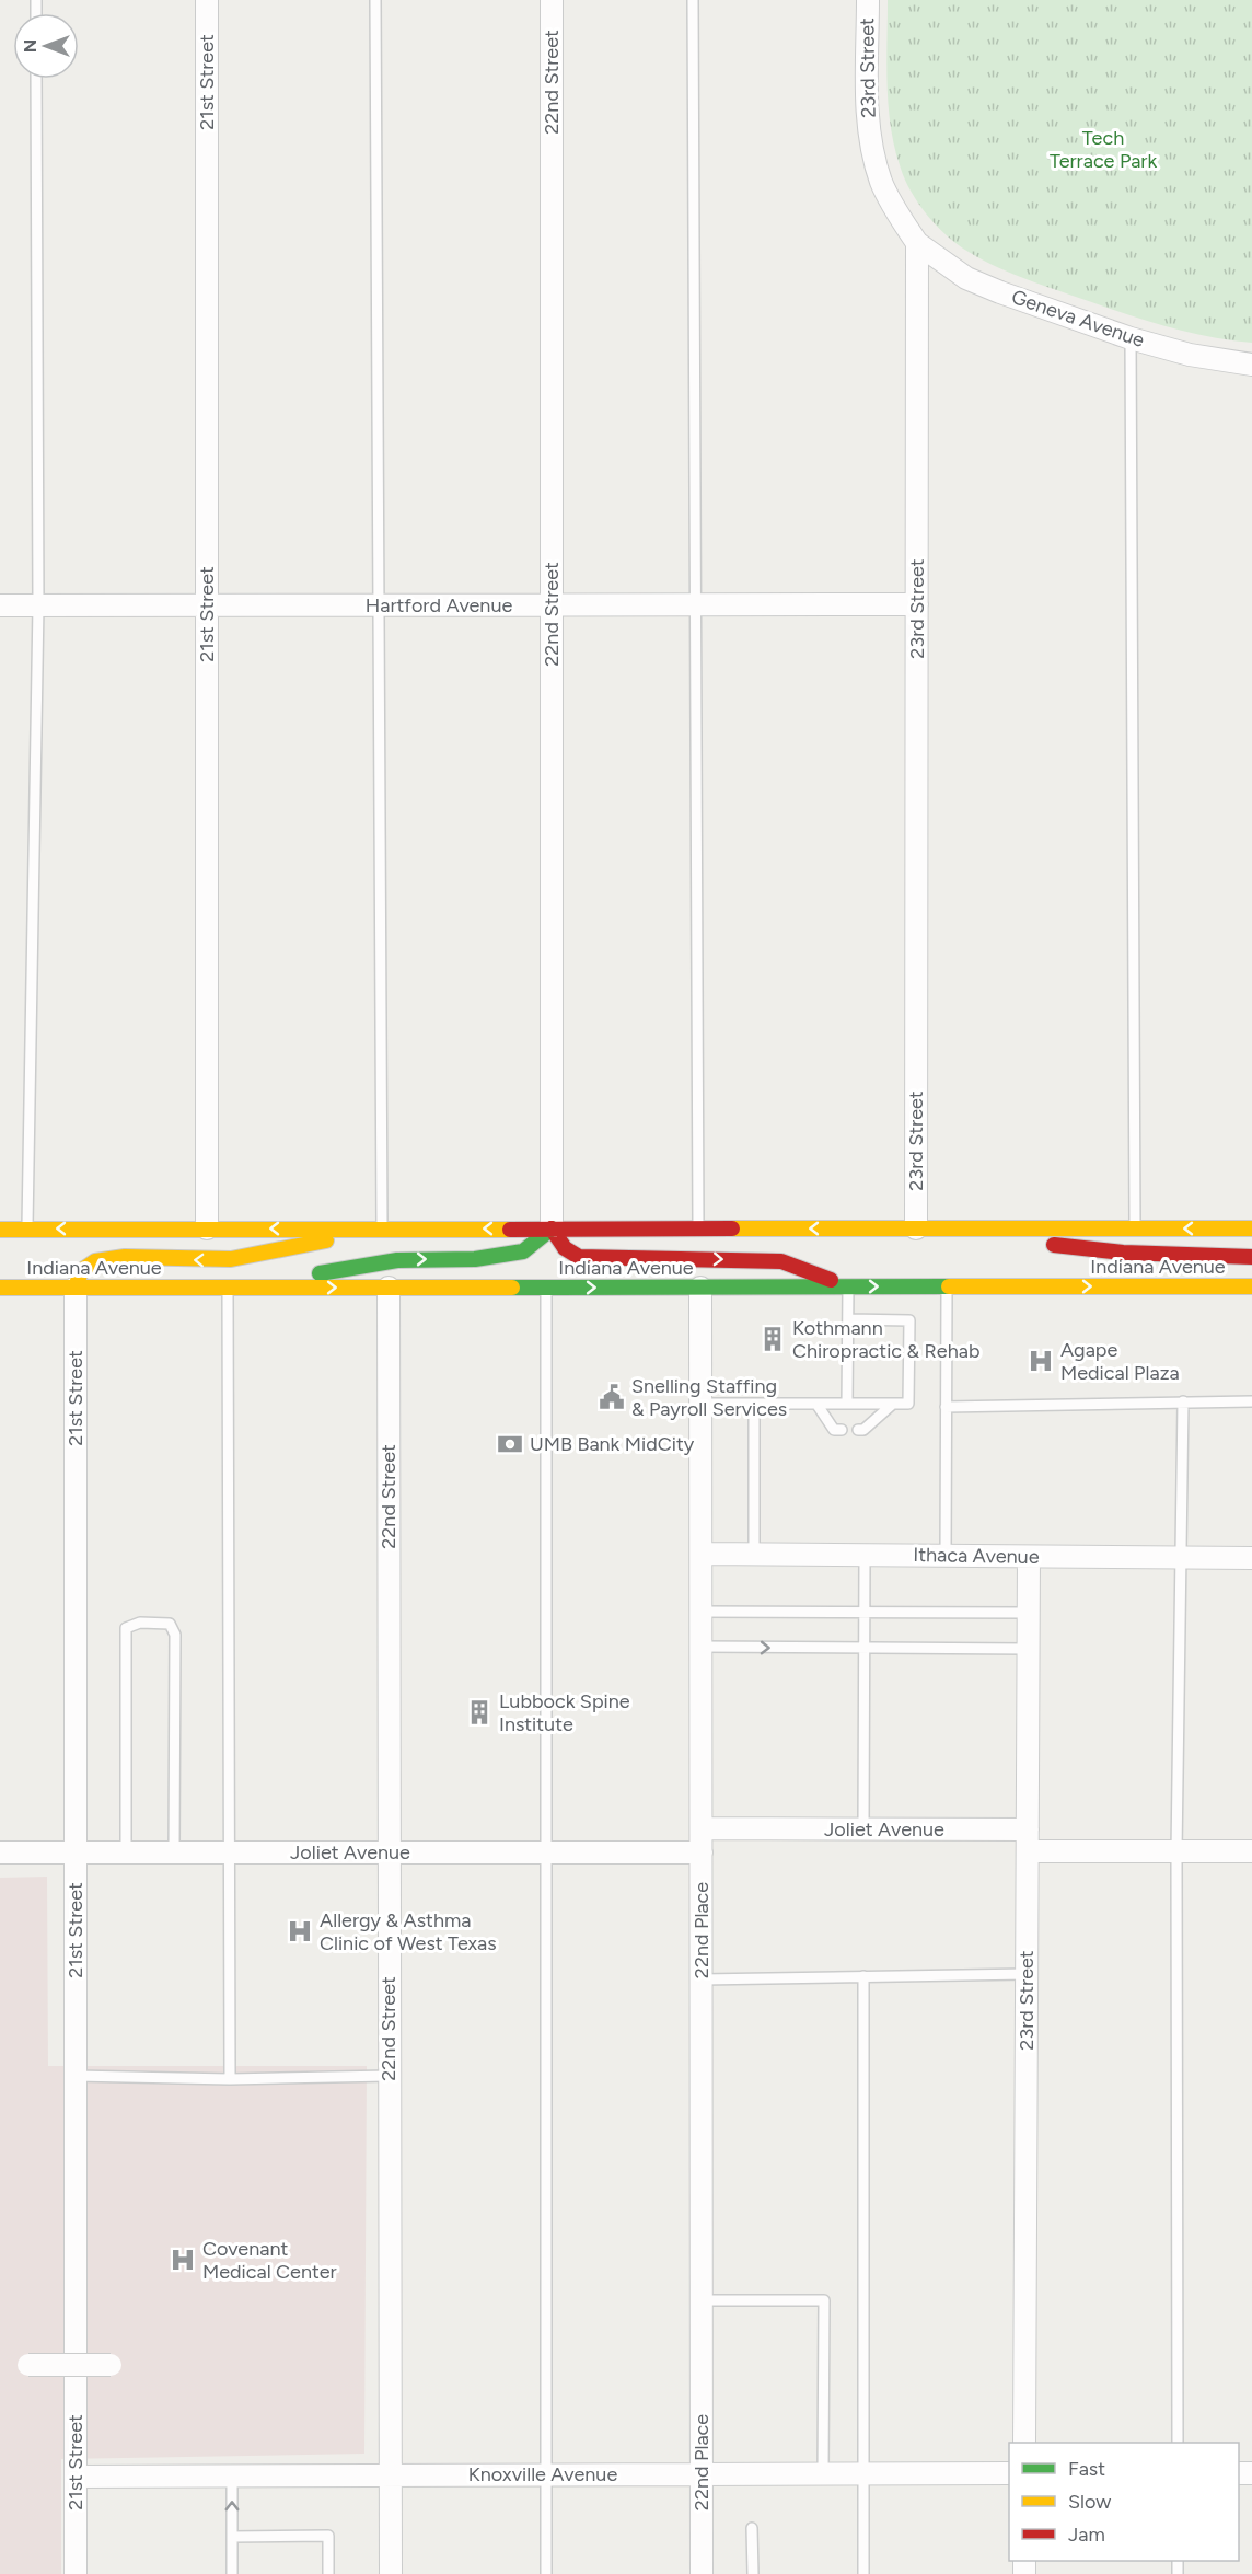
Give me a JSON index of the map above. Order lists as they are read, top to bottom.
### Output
{
  "streets": {
    "main road": ["Indiana Avenue"],
    "street": [
      "23rd Street",
      "21st Street",
      "22nd Street",
      "Geneva Avenue",
      "Hartford Avenue",
      "Ithaca Avenue",
      "Joliet Avenue",
      "22nd Place",
      "Knoxville Avenue"
    ]
  },
  "crossings": [
    ["23rd Street", "Geneva Avenue"],
    ["23rd Street", "Hartford Avenue"],
    ["23rd Street", "Indiana Avenue"],
    ["23rd Street", "Ithaca Avenue"],
    ["23rd Street", "Joliet Avenue"],
    ["21st Street", "Hartford Avenue"],
    ["21st Street", "Indiana Avenue"],
    ["21st Street", "Joliet Avenue"],
    ["21st Street", "Knoxville Avenue"],
    ["22nd Street", "Hartford Avenue"],
    ["22nd Street", "Indiana Avenue"],
    ["22nd Street", "Joliet Avenue"],
    ["22nd Street", "Knoxville Avenue"],
    ["Indiana Avenue", "22nd Place"],
    ["Ithaca Avenue", "22nd Place"],
    ["Joliet Avenue", "22nd Place"],
    ["22nd Place", "Knoxville Avenue"]
  ],
  "parks": ["Tech Terrace Park"],
  "places": {
    "building": ["Kothmann Chiropractic & Rehab", "Lubbock Spine Institute"],
    "hospital": ["Agape Medical Plaza", "Allergy & Asthma Clinic of West Texas", "Covenant Medical Center"],
    "public building": ["Snelling Staffing & Payroll Services"],
    "bank": ["UMB Bank MidCity"]
  },
  "legend": ["Fast", "Slow", "Jam"],
  "north": "left"
}
